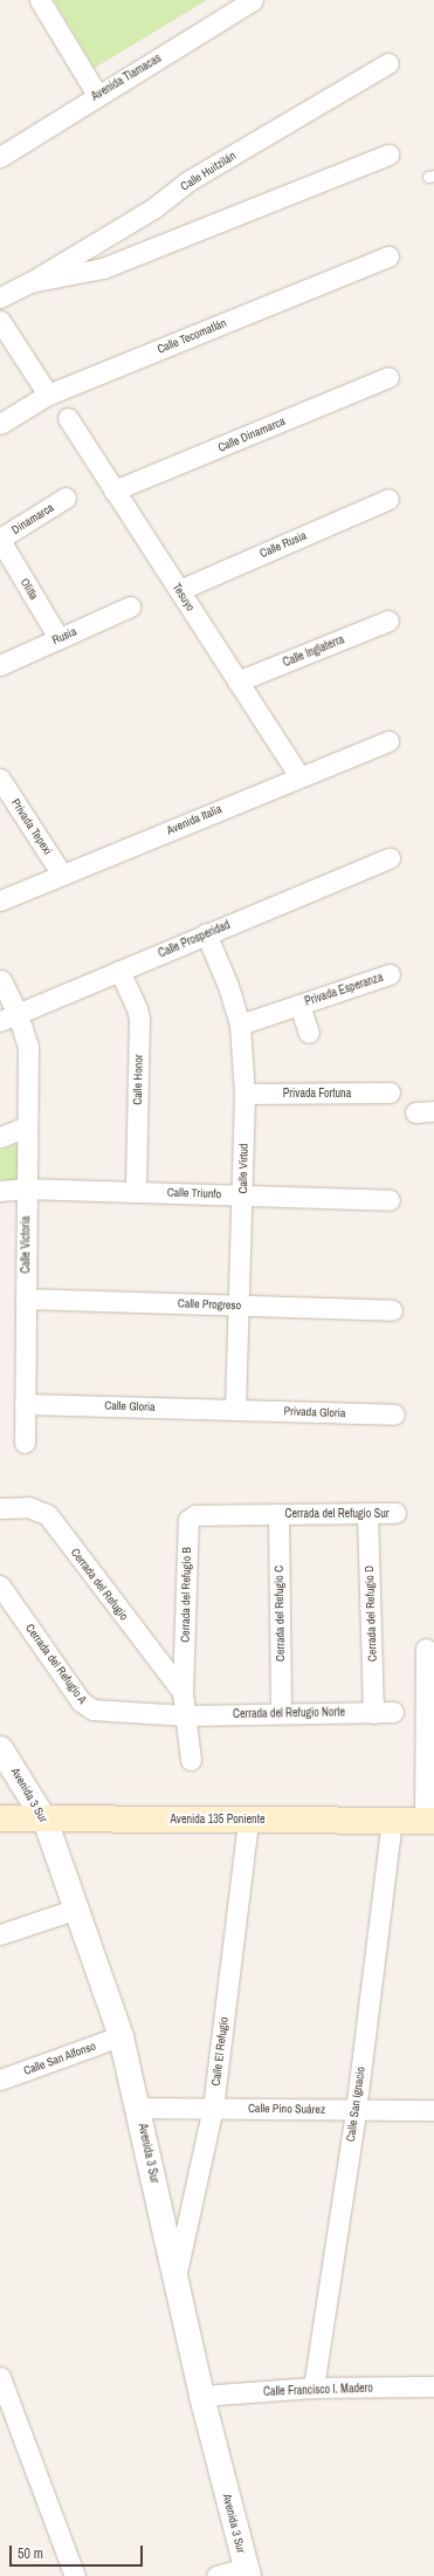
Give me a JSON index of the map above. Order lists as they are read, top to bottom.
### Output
{
  "streets": {
    "main road": ["Avenida 135 Poniente"],
    "street": [
      "Avenida Tlamacas",
      "Calle Huitzilán",
      "Calle Tecomatlán",
      "Calle Dinamarca",
      "Dinamarca",
      "Calle Rusia",
      "Olitla",
      "Tesuyo",
      "Rusia",
      "Calle Inglaterra",
      "Avenida Italia",
      "Privada Tepexi",
      "Calle Prosperidad",
      "Privada Esperanza",
      "Calle Honor",
      "Privada Fortuna",
      "Calle Virtud",
      "Calle Triunfo",
      "Calle Victoria",
      "Calle Progreso",
      "Calle Gloria",
      "Privada Gloria",
      "Cerrada del Refugio Sur",
      "Cerrada del Refugio",
      "Cerrada del Refugio B",
      "Cerrada del Refugio C",
      "Cerrada del Refugio D",
      "Cerrada del Refugio A",
      "Cerrada del Refugio Norte",
      "Avenida 3 Sur",
      "Calle El Refugio",
      "Calle San Alfonso",
      "Calle San Ignacio",
      "Calle Pino Suárez",
      "Calle Francisco I. Madero"
    ]
  },
  "crossings": [
    ["Calle Dinamarca", "Tesuyo"],
    ["Dinamarca", "Olitla"],
    ["Calle Rusia", "Tesuyo"],
    ["Olitla", "Rusia"],
    ["Tesuyo", "Calle Inglaterra"],
    ["Tesuyo", "Avenida Italia"],
    ["Avenida Italia", "Privada Tepexi"],
    ["Calle Prosperidad", "Calle Honor"],
    ["Calle Prosperidad", "Calle Virtud"],
    ["Calle Prosperidad", "Calle Victoria"],
    ["Privada Esperanza", "Calle Virtud"],
    ["Calle Honor", "Calle Triunfo"],
    ["Privada Fortuna", "Calle Virtud"],
    ["Calle Virtud", "Calle Triunfo"],
    ["Calle Virtud", "Calle Progreso"],
    ["Calle Virtud", "Calle Gloria"],
    ["Calle Virtud", "Privada Gloria"],
    ["Calle Triunfo", "Calle Victoria"],
    ["Calle Victoria", "Calle Progreso"],
    ["Calle Victoria", "Calle Gloria"],
    ["Calle Gloria", "Privada Gloria"],
    ["Cerrada del Refugio Sur", "Cerrada del Refugio B"],
    ["Cerrada del Refugio Sur", "Cerrada del Refugio C"],
    ["Cerrada del Refugio Sur", "Cerrada del Refugio D"],
    ["Cerrada del Refugio", "Cerrada del Refugio B"],
    ["Cerrada del Refugio B", "Cerrada del Refugio C"],
    ["Cerrada del Refugio B", "Cerrada del Refugio A"],
    ["Cerrada del Refugio B", "Cerrada del Refugio Norte"],
    ["Cerrada del Refugio C", "Cerrada del Refugio Norte"],
    ["Cerrada del Refugio D", "Cerrada del Refugio Norte"],
    ["Cerrada del Refugio A", "Cerrada del Refugio Norte"],
    ["Avenida 3 Sur", "Avenida 135 Poniente"],
    ["Avenida 3 Sur", "Calle El Refugio"],
    ["Avenida 3 Sur", "Calle San Alfonso"],
    ["Avenida 3 Sur", "Calle Pino Suárez"],
    ["Avenida 3 Sur", "Calle Francisco I. Madero"],
    ["Avenida 135 Poniente", "Calle El Refugio"],
    ["Avenida 135 Poniente", "Calle San Ignacio"],
    ["Calle El Refugio", "Calle Pino Suárez"],
    ["Calle San Ignacio", "Calle Pino Suárez"],
    ["Calle San Ignacio", "Calle Francisco I. Madero"]
  ],
  "scale_bar": "50 m"
}
